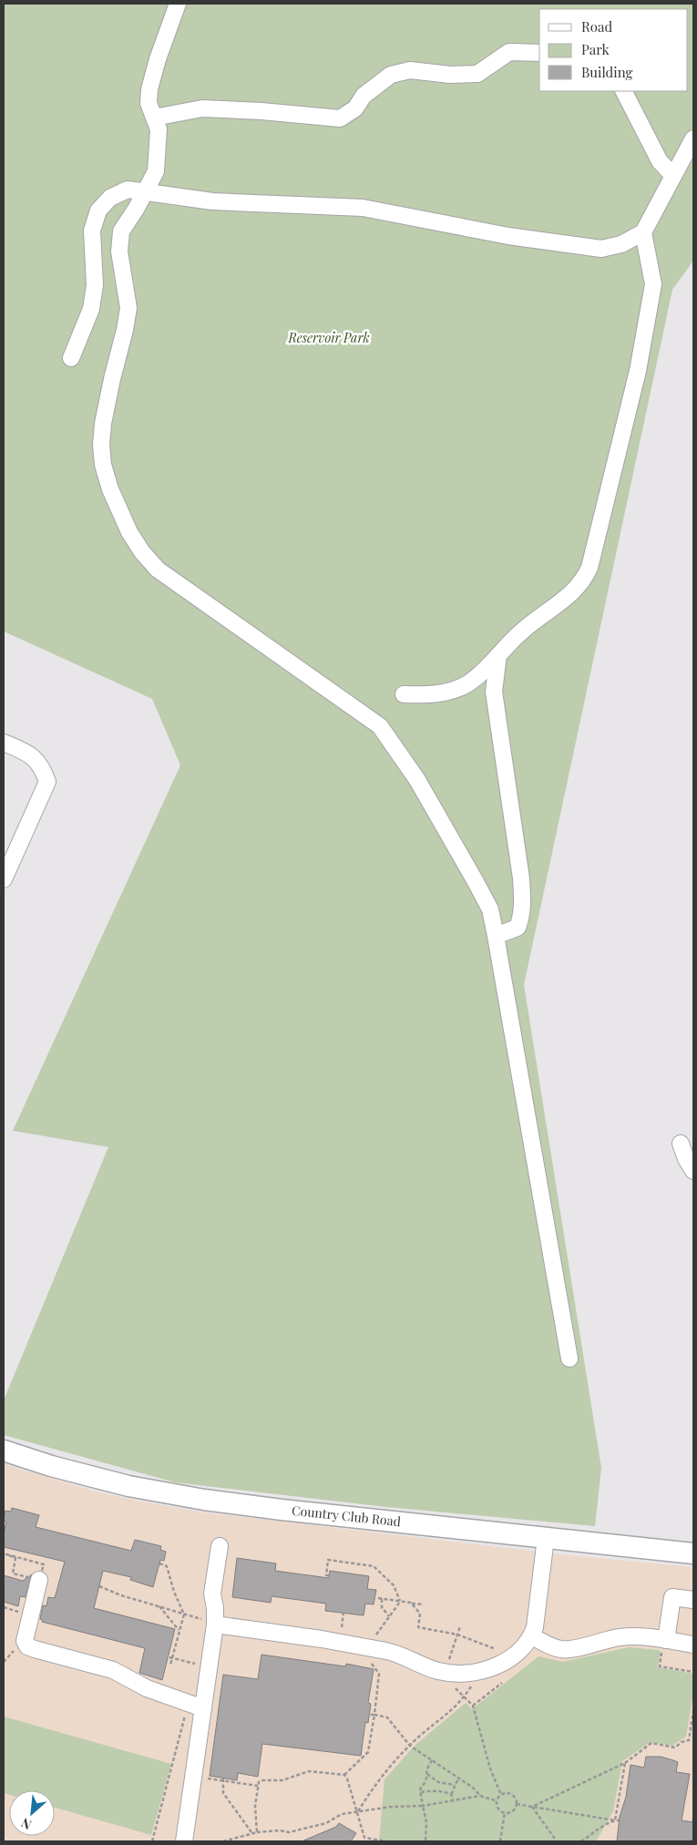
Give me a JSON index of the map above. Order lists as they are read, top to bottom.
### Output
{
  "streets": {
    "main road": ["Country Club Road"]
  },
  "parks": ["Reservoir Park"],
  "legend": ["Road", "Park", "Building"],
  "north": "bottom left"
}
